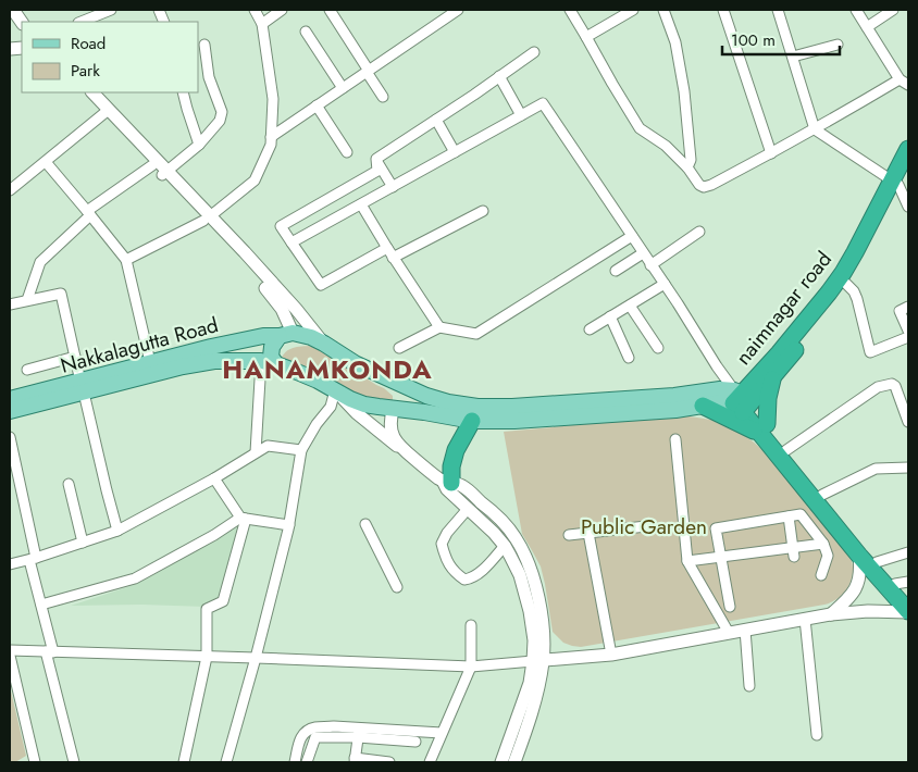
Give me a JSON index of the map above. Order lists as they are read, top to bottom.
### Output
{
  "streets": {
    "highway": ["naimnagar road"],
    "main road": ["Nakkalagutta Road"]
  },
  "districts": ["HANAMKONDA"],
  "parks": ["Public Garden"],
  "legend": ["Road", "Park"],
  "scale_bar": "100 m"
}
